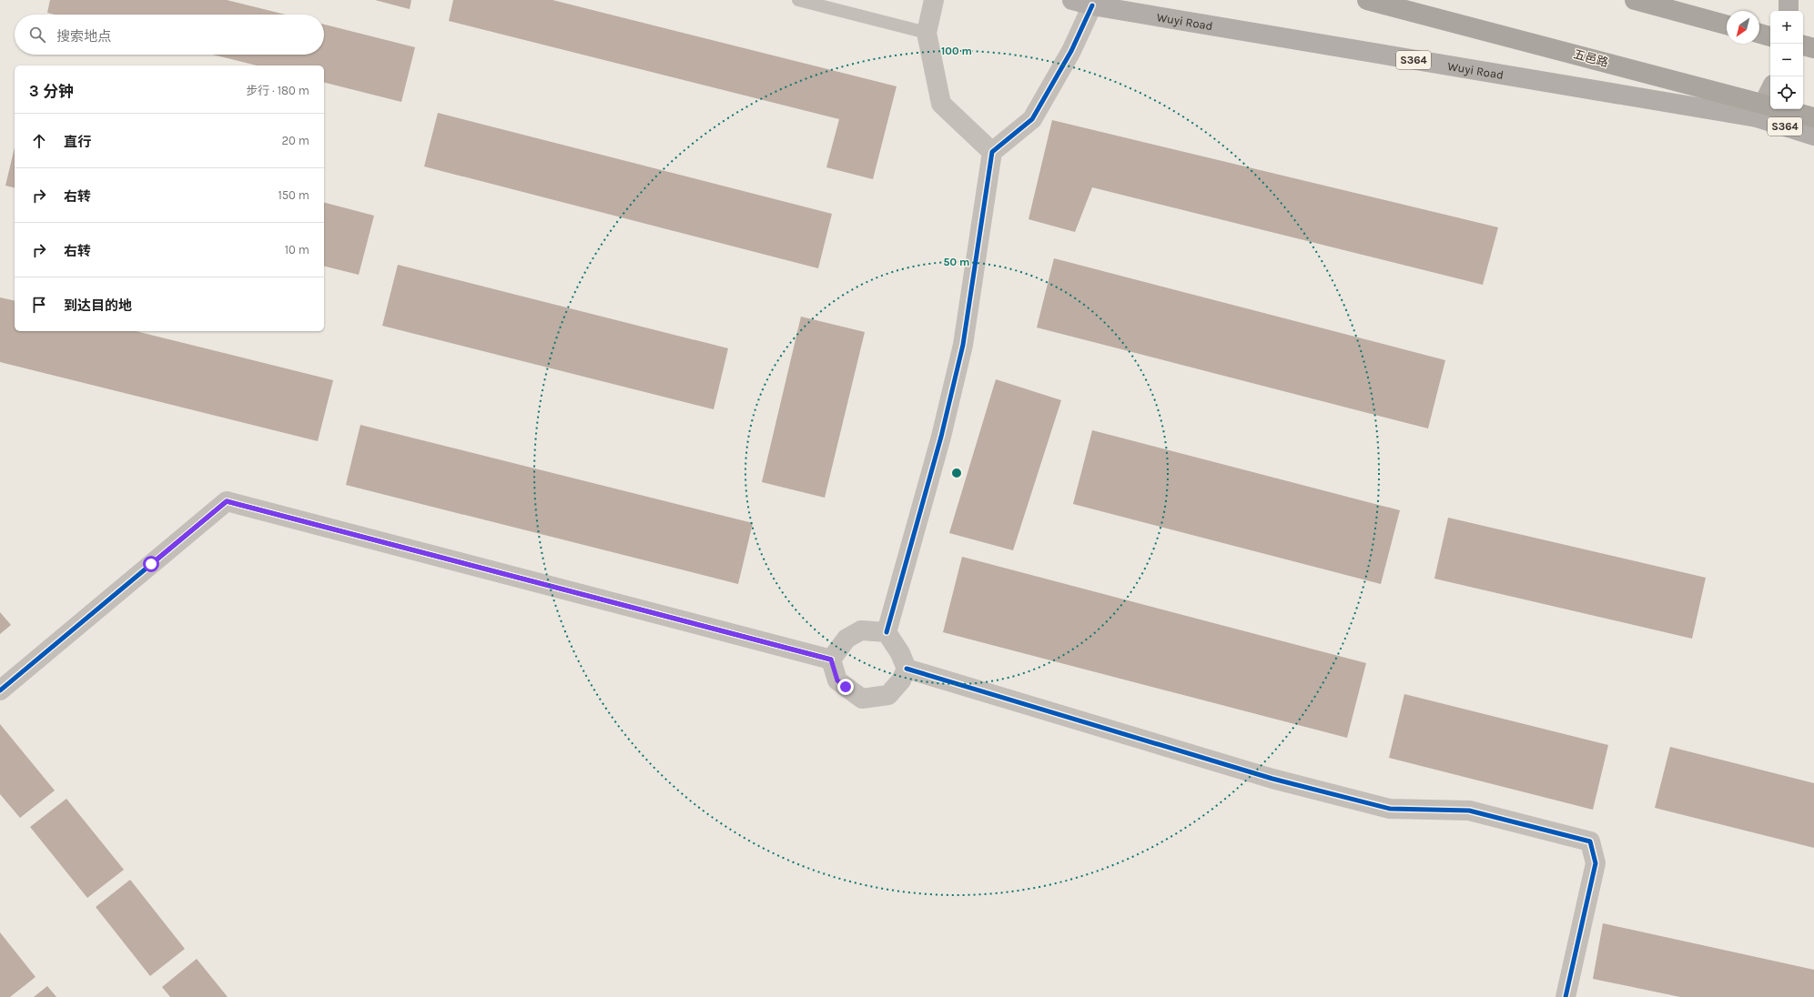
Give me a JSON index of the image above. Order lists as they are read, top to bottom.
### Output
{
  "streets": {
    "highway": ["五邑路"],
    "main road": ["Wuyi Road", "S364"]
  },
  "north": "bottom left",
  "page": {
    "map_buttons": ["+", "−"],
    "search": "搜索地点",
    "heading": ["3 分钟", "步行 · 180 m"],
    "list": [
      ["直行", "20 m"],
      ["右转", "150 m"],
      ["右转", "10 m"],
      "到达目的地"
    ]
  },
  "rings": ["100 m", "50 m"]
}
